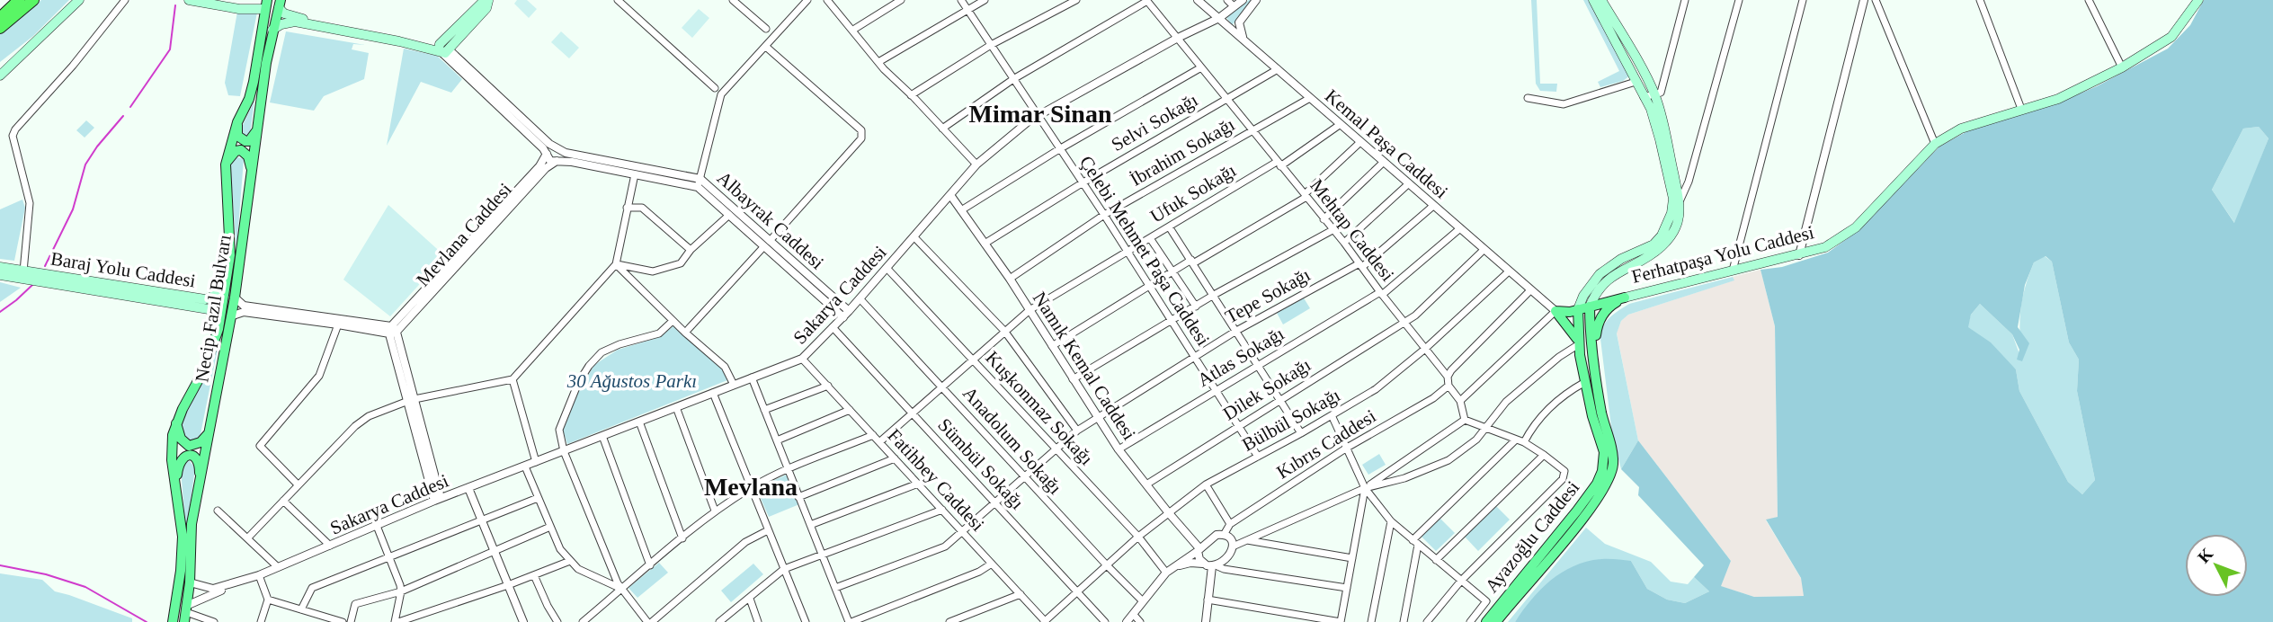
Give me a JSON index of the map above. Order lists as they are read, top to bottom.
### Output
{
  "streets": {
    "main road": [
      "Ferhatpaşa Yolu Caddesi",
      "Baraj Yolu Caddesi",
      "Necip Fazıl Bulvarı",
      "Ayazoğlu Caddesi"
    ],
    "street": [
      "Selvi Sokağı",
      "Kemal Paşa Caddesi",
      "İbrahim Sokağı",
      "Ufuk Sokağı",
      "Albayrak Caddesi",
      "Mehtap Caddesi",
      "Mevlana Caddesi",
      "Çelebi Mehmet Paşa Caddesi",
      "Sakarya Caddesi",
      "Tepe Sokağı",
      "Atlas Sokağı",
      "Namık Kemal Caddesi",
      "Dilek Sokağı",
      "Kuşkonmaz Sokağı",
      "Bülbül Sokağı",
      "Anadolum Sokağı",
      "Kıbrıs Caddesi",
      "Sümbül Sokağı",
      "Fatihbey Caddesi"
    ]
  },
  "crossings": [
    ["Selvi Sokağı", "Kemal Paşa Caddesi"],
    ["Selvi Sokağı", "Mehtap Caddesi"],
    ["Selvi Sokağı", "Çelebi Mehmet Paşa Caddesi"],
    ["Selvi Sokağı", "Namık Kemal Caddesi"],
    ["Kemal Paşa Caddesi", "İbrahim Sokağı"],
    ["Kemal Paşa Caddesi", "Ufuk Sokağı"],
    ["Kemal Paşa Caddesi", "Sakarya Caddesi"],
    ["Kemal Paşa Caddesi", "Tepe Sokağı"],
    ["Kemal Paşa Caddesi", "Atlas Sokağı"],
    ["Kemal Paşa Caddesi", "Dilek Sokağı"],
    ["Kemal Paşa Caddesi", "Bülbül Sokağı"],
    ["İbrahim Sokağı", "Mehtap Caddesi"],
    ["İbrahim Sokağı", "Çelebi Mehmet Paşa Caddesi"],
    ["İbrahim Sokağı", "Namık Kemal Caddesi"],
    ["Ufuk Sokağı", "Mehtap Caddesi"],
    ["Ufuk Sokağı", "Çelebi Mehmet Paşa Caddesi"],
    ["Ufuk Sokağı", "Namık Kemal Caddesi"],
    ["Ufuk Sokağı", "Kuşkonmaz Sokağı"],
    ["Ufuk Sokağı", "Anadolum Sokağı"],
    ["Ufuk Sokağı", "Sümbül Sokağı"],
    ["Ufuk Sokağı", "Fatihbey Caddesi"],
    ["Albayrak Caddesi", "Mevlana Caddesi"],
    ["Albayrak Caddesi", "Sakarya Caddesi"],
    ["Mehtap Caddesi", "Sakarya Caddesi"],
    ["Mehtap Caddesi", "Tepe Sokağı"],
    ["Mehtap Caddesi", "Atlas Sokağı"],
    ["Mehtap Caddesi", "Dilek Sokağı"],
    ["Mehtap Caddesi", "Bülbül Sokağı"],
    ["Çelebi Mehmet Paşa Caddesi", "Sakarya Caddesi"],
    ["Çelebi Mehmet Paşa Caddesi", "Tepe Sokağı"],
    ["Çelebi Mehmet Paşa Caddesi", "Atlas Sokağı"],
    ["Çelebi Mehmet Paşa Caddesi", "Dilek Sokağı"],
    ["Çelebi Mehmet Paşa Caddesi", "Bülbül Sokağı"],
    ["Baraj Yolu Caddesi", "Necip Fazıl Bulvarı"],
    ["Sakarya Caddesi", "Necip Fazıl Bulvarı"],
    ["Sakarya Caddesi", "Namık Kemal Caddesi"],
    ["Sakarya Caddesi", "Kuşkonmaz Sokağı"],
    ["Sakarya Caddesi", "Anadolum Sokağı"],
    ["Sakarya Caddesi", "Sümbül Sokağı"],
    ["Sakarya Caddesi", "Fatihbey Caddesi"],
    ["Tepe Sokağı", "Namık Kemal Caddesi"],
    ["Tepe Sokağı", "Kuşkonmaz Sokağı"],
    ["Tepe Sokağı", "Anadolum Sokağı"],
    ["Tepe Sokağı", "Sümbül Sokağı"],
    ["Tepe Sokağı", "Fatihbey Caddesi"],
    ["Atlas Sokağı", "Namık Kemal Caddesi"],
    ["Namık Kemal Caddesi", "Dilek Sokağı"],
    ["Namık Kemal Caddesi", "Bülbül Sokağı"],
    ["Kuşkonmaz Sokağı", "Bülbül Sokağı"],
    ["Bülbül Sokağı", "Anadolum Sokağı"],
    ["Bülbül Sokağı", "Sümbül Sokağı"],
    ["Bülbül Sokağı", "Fatihbey Caddesi"]
  ],
  "districts": ["Mimar Sinan", "Mevlana"],
  "parks": ["30 Ağustos Parkı"],
  "north": "top left"
}
